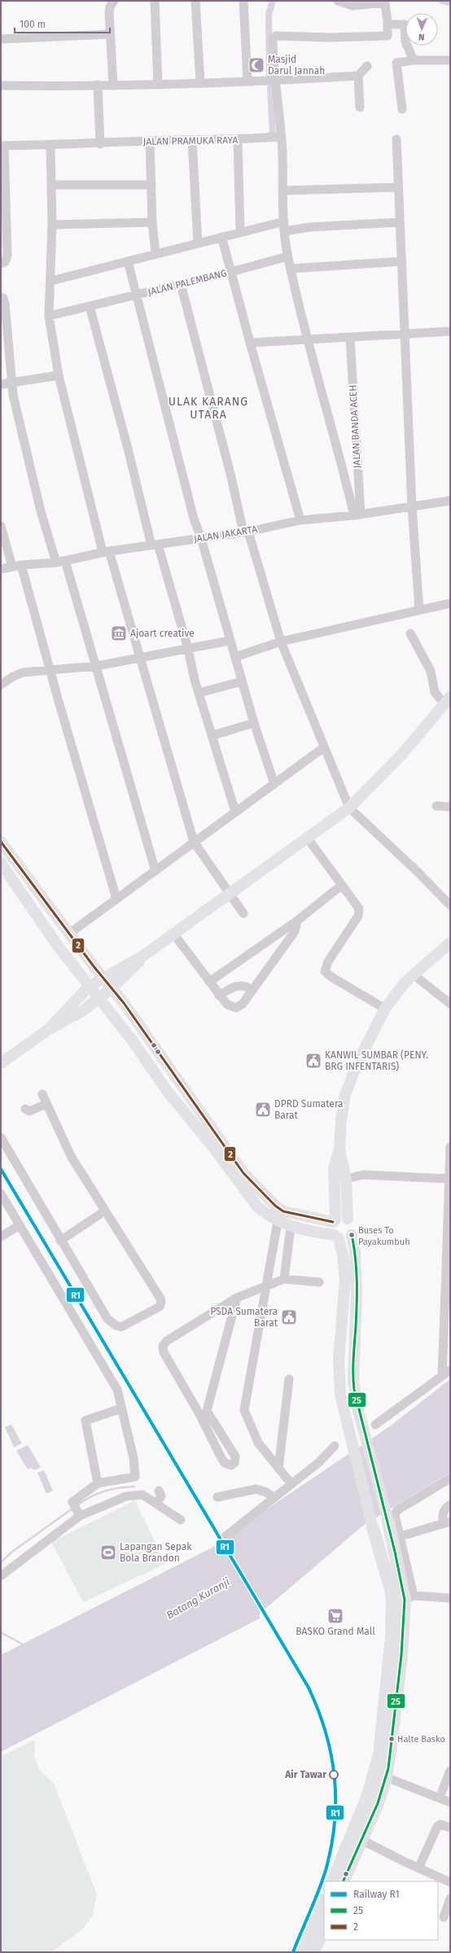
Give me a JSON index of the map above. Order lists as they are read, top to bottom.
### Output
{
  "streets": {
    "street": [
      "JALAN PRAMUKA RAYA",
      "JALAN PALEMBANG",
      "JALAN BANDA ACEH",
      "JALAN JAKARTA"
    ]
  },
  "crossings": [
    ["JALAN PALEMBANG", "JALAN JAKARTA"],
    ["JALAN BANDA ACEH", "JALAN JAKARTA"]
  ],
  "districts": ["ULAK KARANG UTARA"],
  "water": ["Batang Kuranji"],
  "places": {
    "mosque": ["Masjid Darul Jannah"],
    "museum": ["Ajoart creative"],
    "public building": ["KANWIL SUMBAR (PENY. BRG INFENTARIS)", "DPRD Sumatera Barat", "PSDA Sumatera Barat"],
    "other": ["Buses To Payakumbuh", "Halte Basko", "Air Tawar"],
    "sports": ["Lapangan Sepak Bola Brandon"],
    "supermarket": ["BASKO Grand Mall"]
  },
  "lines": ["transit line 2", "rail line R1", "transit line 25"],
  "legend": ["Railway R1", "25", "2"],
  "scale_bar": "100 m",
  "north": "bottom"
}
